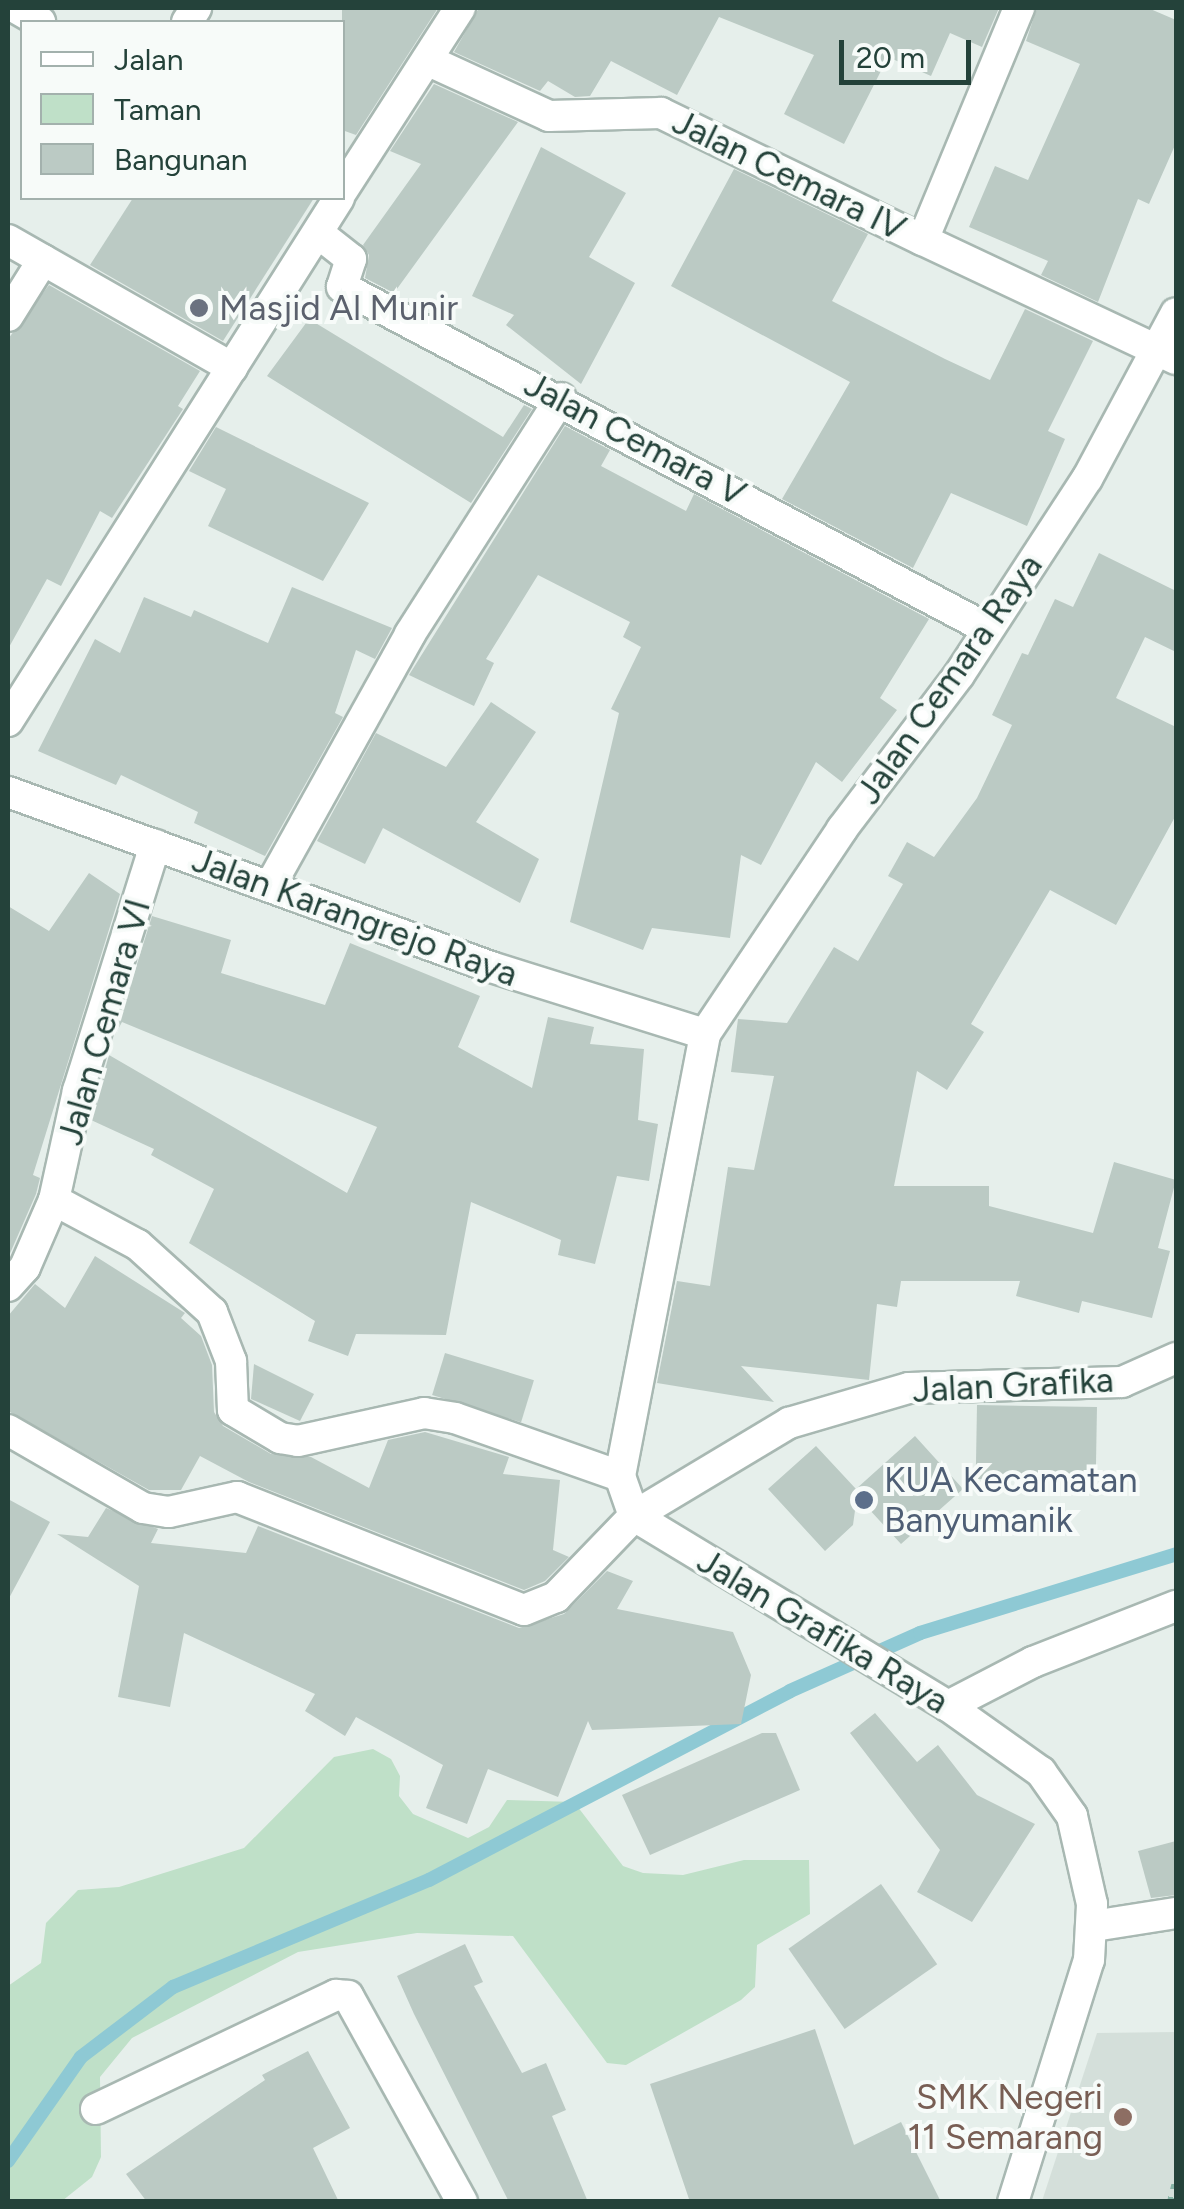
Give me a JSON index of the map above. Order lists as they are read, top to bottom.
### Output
{
  "streets": {
    "street": [
      "Jalan Cemara IV",
      "Jalan Cemara V",
      "Jalan Cemara Raya",
      "Jalan Karangrejo Raya",
      "Jalan Cemara VI",
      "Jalan Grafika",
      "Jalan Grafika Raya"
    ]
  },
  "crossings": [
    ["Jalan Cemara IV", "Jalan Cemara Raya"],
    ["Jalan Cemara V", "Jalan Cemara Raya"],
    ["Jalan Cemara Raya", "Jalan Karangrejo Raya"],
    ["Jalan Karangrejo Raya", "Jalan Cemara VI"],
    ["Jalan Grafika", "Jalan Grafika Raya"]
  ],
  "places": ["Masjid Al Munir", "KUA Kecamatan Banyumanik", "SMK Negeri 11 Semarang"],
  "legend": ["Jalan", "Taman", "Bangunan"],
  "scale_bar": "20 m"
}
